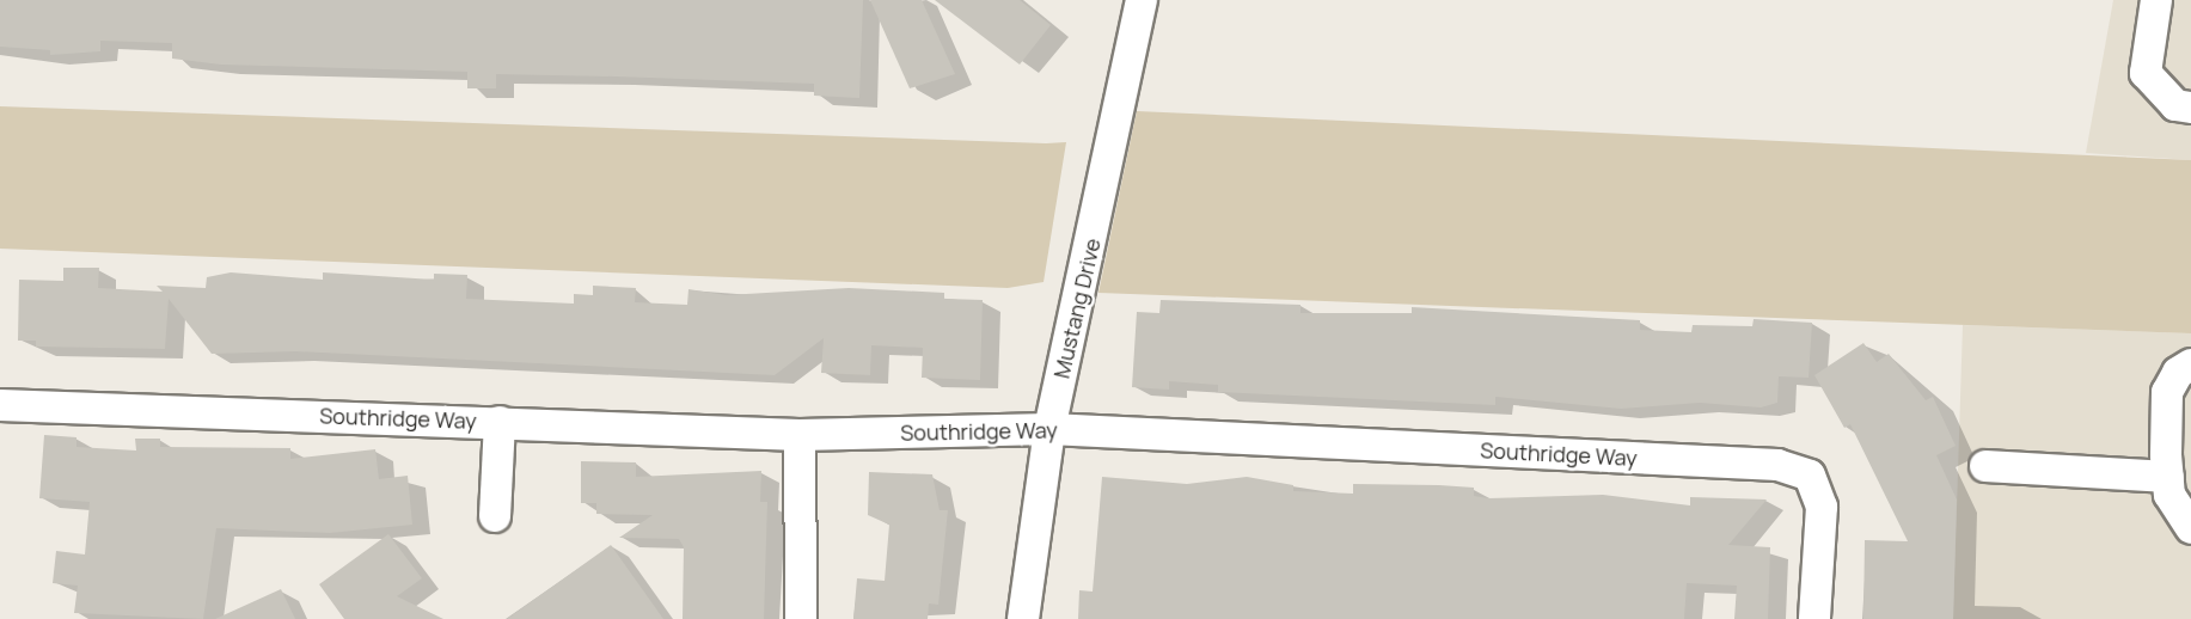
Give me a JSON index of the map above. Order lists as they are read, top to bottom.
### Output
{
  "streets": {
    "street": ["Mustang Drive", "Southridge Way"]
  },
  "crossings": [
    ["Mustang Drive", "Southridge Way"]
  ]
}
